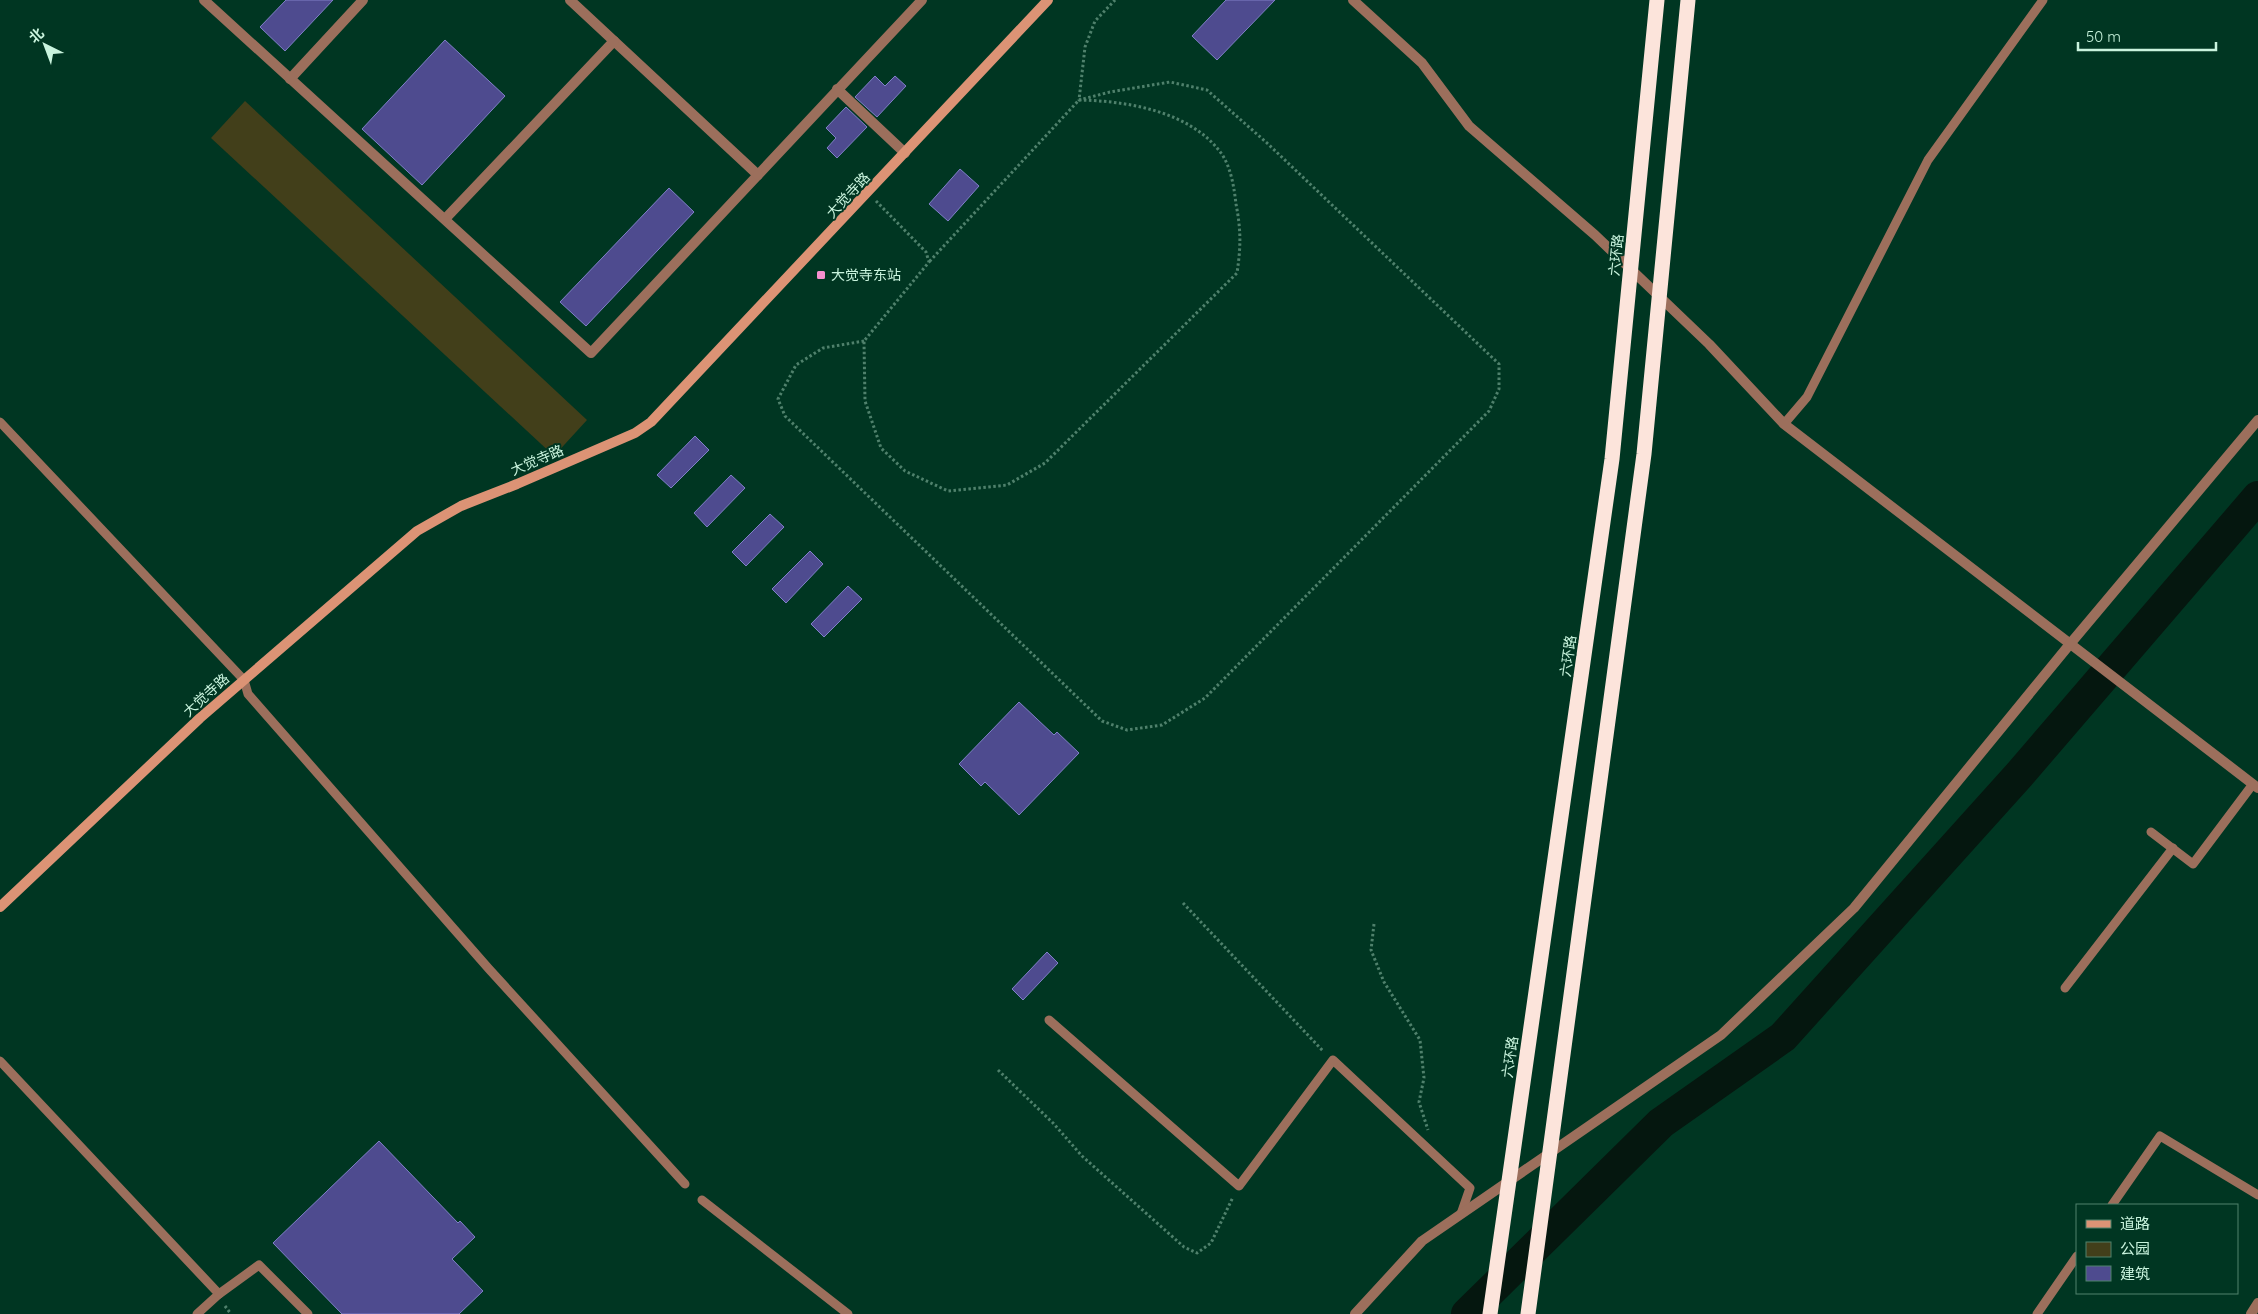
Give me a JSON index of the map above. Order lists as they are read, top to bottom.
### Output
{
  "streets": {
    "highway": ["六环路"],
    "main road": ["大觉寺路"]
  },
  "places": {
    "transit": ["大觉寺东站"]
  },
  "legend": ["道路", "公园", "建筑"],
  "scale_bar": "50 m",
  "north": "top left"
}
